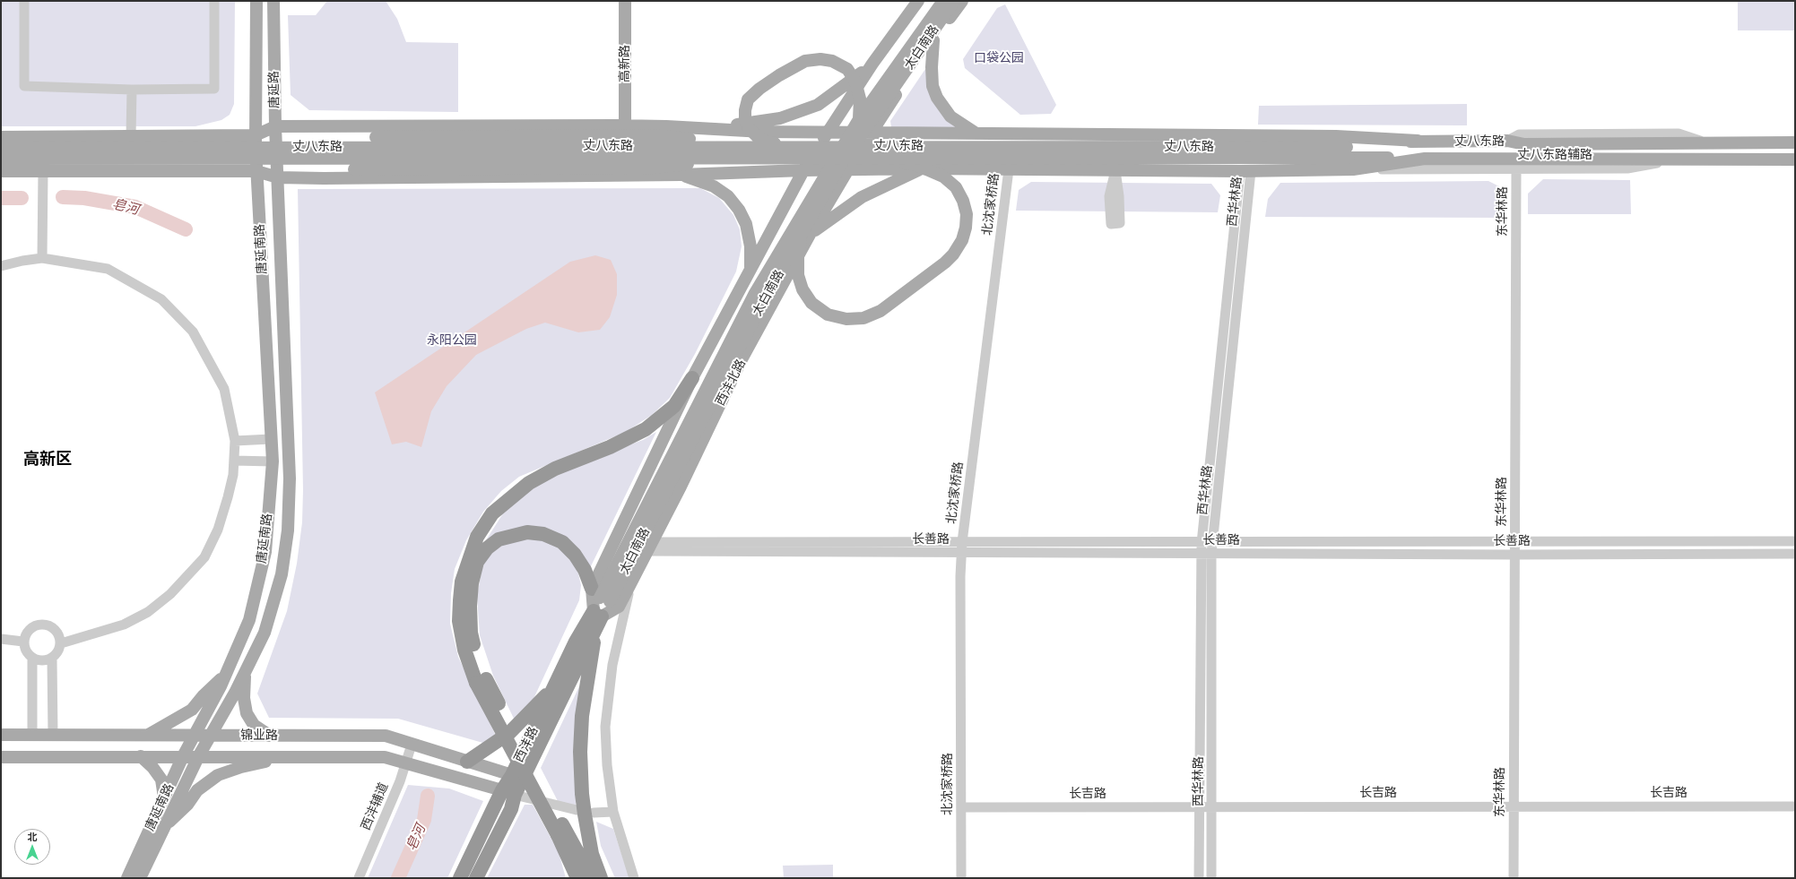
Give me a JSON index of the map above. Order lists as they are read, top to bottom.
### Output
{
  "streets": {
    "highway": ["西沣路"],
    "main road": [
      "太白南路",
      "高新路",
      "唐延路",
      "丈八东路",
      "唐延南路",
      "西沣北路",
      "锦业路"
    ],
    "street": [
      "丈八东路辅路",
      "西华林路",
      "北沈家桥路",
      "东华林路",
      "长善路",
      "长吉路",
      "西沣辅道"
    ]
  },
  "crossings": [
    ["太白南路", "西沣北路"],
    ["唐延路", "丈八东路"],
    ["唐延路", "唐延南路"],
    ["丈八东路", "丈八东路辅路"],
    ["丈八东路", "西华林路"],
    ["丈八东路", "北沈家桥路"],
    ["丈八东路", "唐延南路"],
    ["丈八东路", "西沣北路"],
    ["丈八东路辅路", "东华林路"],
    ["西华林路", "长善路"],
    ["西华林路", "长吉路"],
    ["北沈家桥路", "长善路"],
    ["北沈家桥路", "长吉路"],
    ["东华林路", "长善路"],
    ["东华林路", "长吉路"],
    ["唐延南路", "锦业路"],
    ["西沣北路", "长善路"],
    ["西沣北路", "西沣路"],
    ["锦业路", "西沣路"],
    ["锦业路", "西沣辅道"]
  ],
  "districts": ["高新区"],
  "water": ["皂河"],
  "parks": ["口袋公园", "永阳公园"],
  "north": "top"
}
